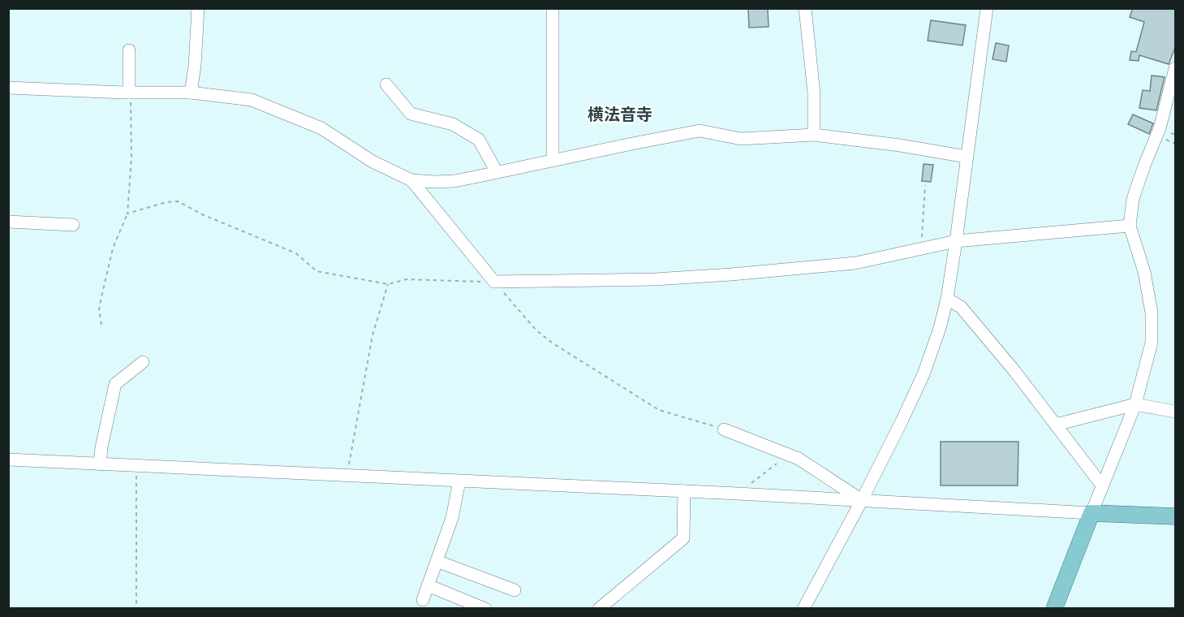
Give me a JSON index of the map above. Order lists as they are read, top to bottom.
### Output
{
  "districts": ["横法音寺"]
}
